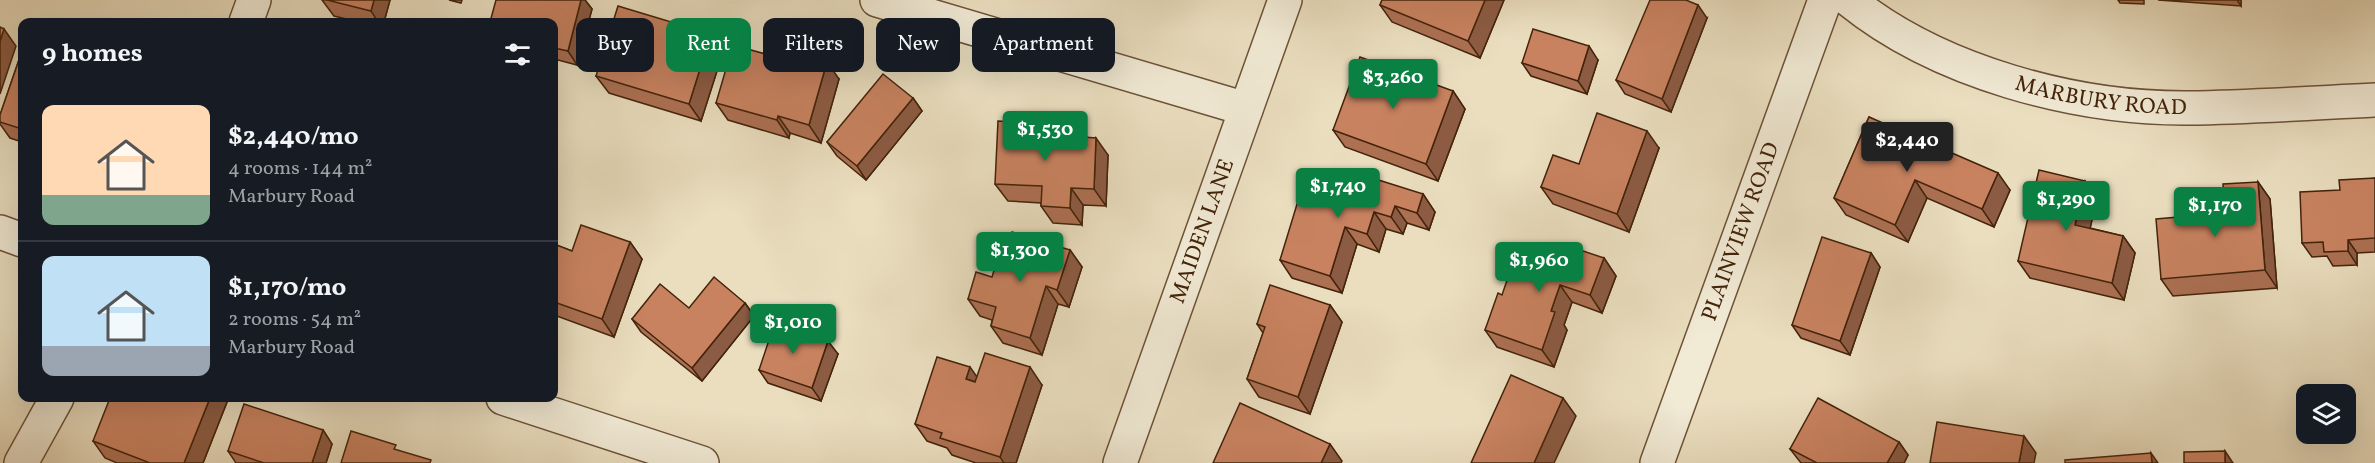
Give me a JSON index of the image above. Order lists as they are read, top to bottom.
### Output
{
  "streets": {
    "street": ["MARBURY ROAD", "MAIDEN LANE", "PLAINVIEW ROAD"]
  },
  "page": {
    "chip": [
      "Buy",
      "Rent",
      "Filters",
      "New",
      "Apartment"
    ],
    "heading": "9 homes",
    "price": [
      "$3,260",
      "$1,530",
      "$2,440",
      "$1,740",
      "$1,290",
      "$1,170",
      "$1,300",
      "$1,960",
      "$1,010"
    ],
    "list": [
      {
        "name": "$2,440/mo",
        "note": "4 rooms · 144 m² · Marbury Road"
      },
      {
        "name": "$1,170/mo",
        "note": "2 rooms · 54 m² · Marbury Road"
      }
    ]
  }
}
